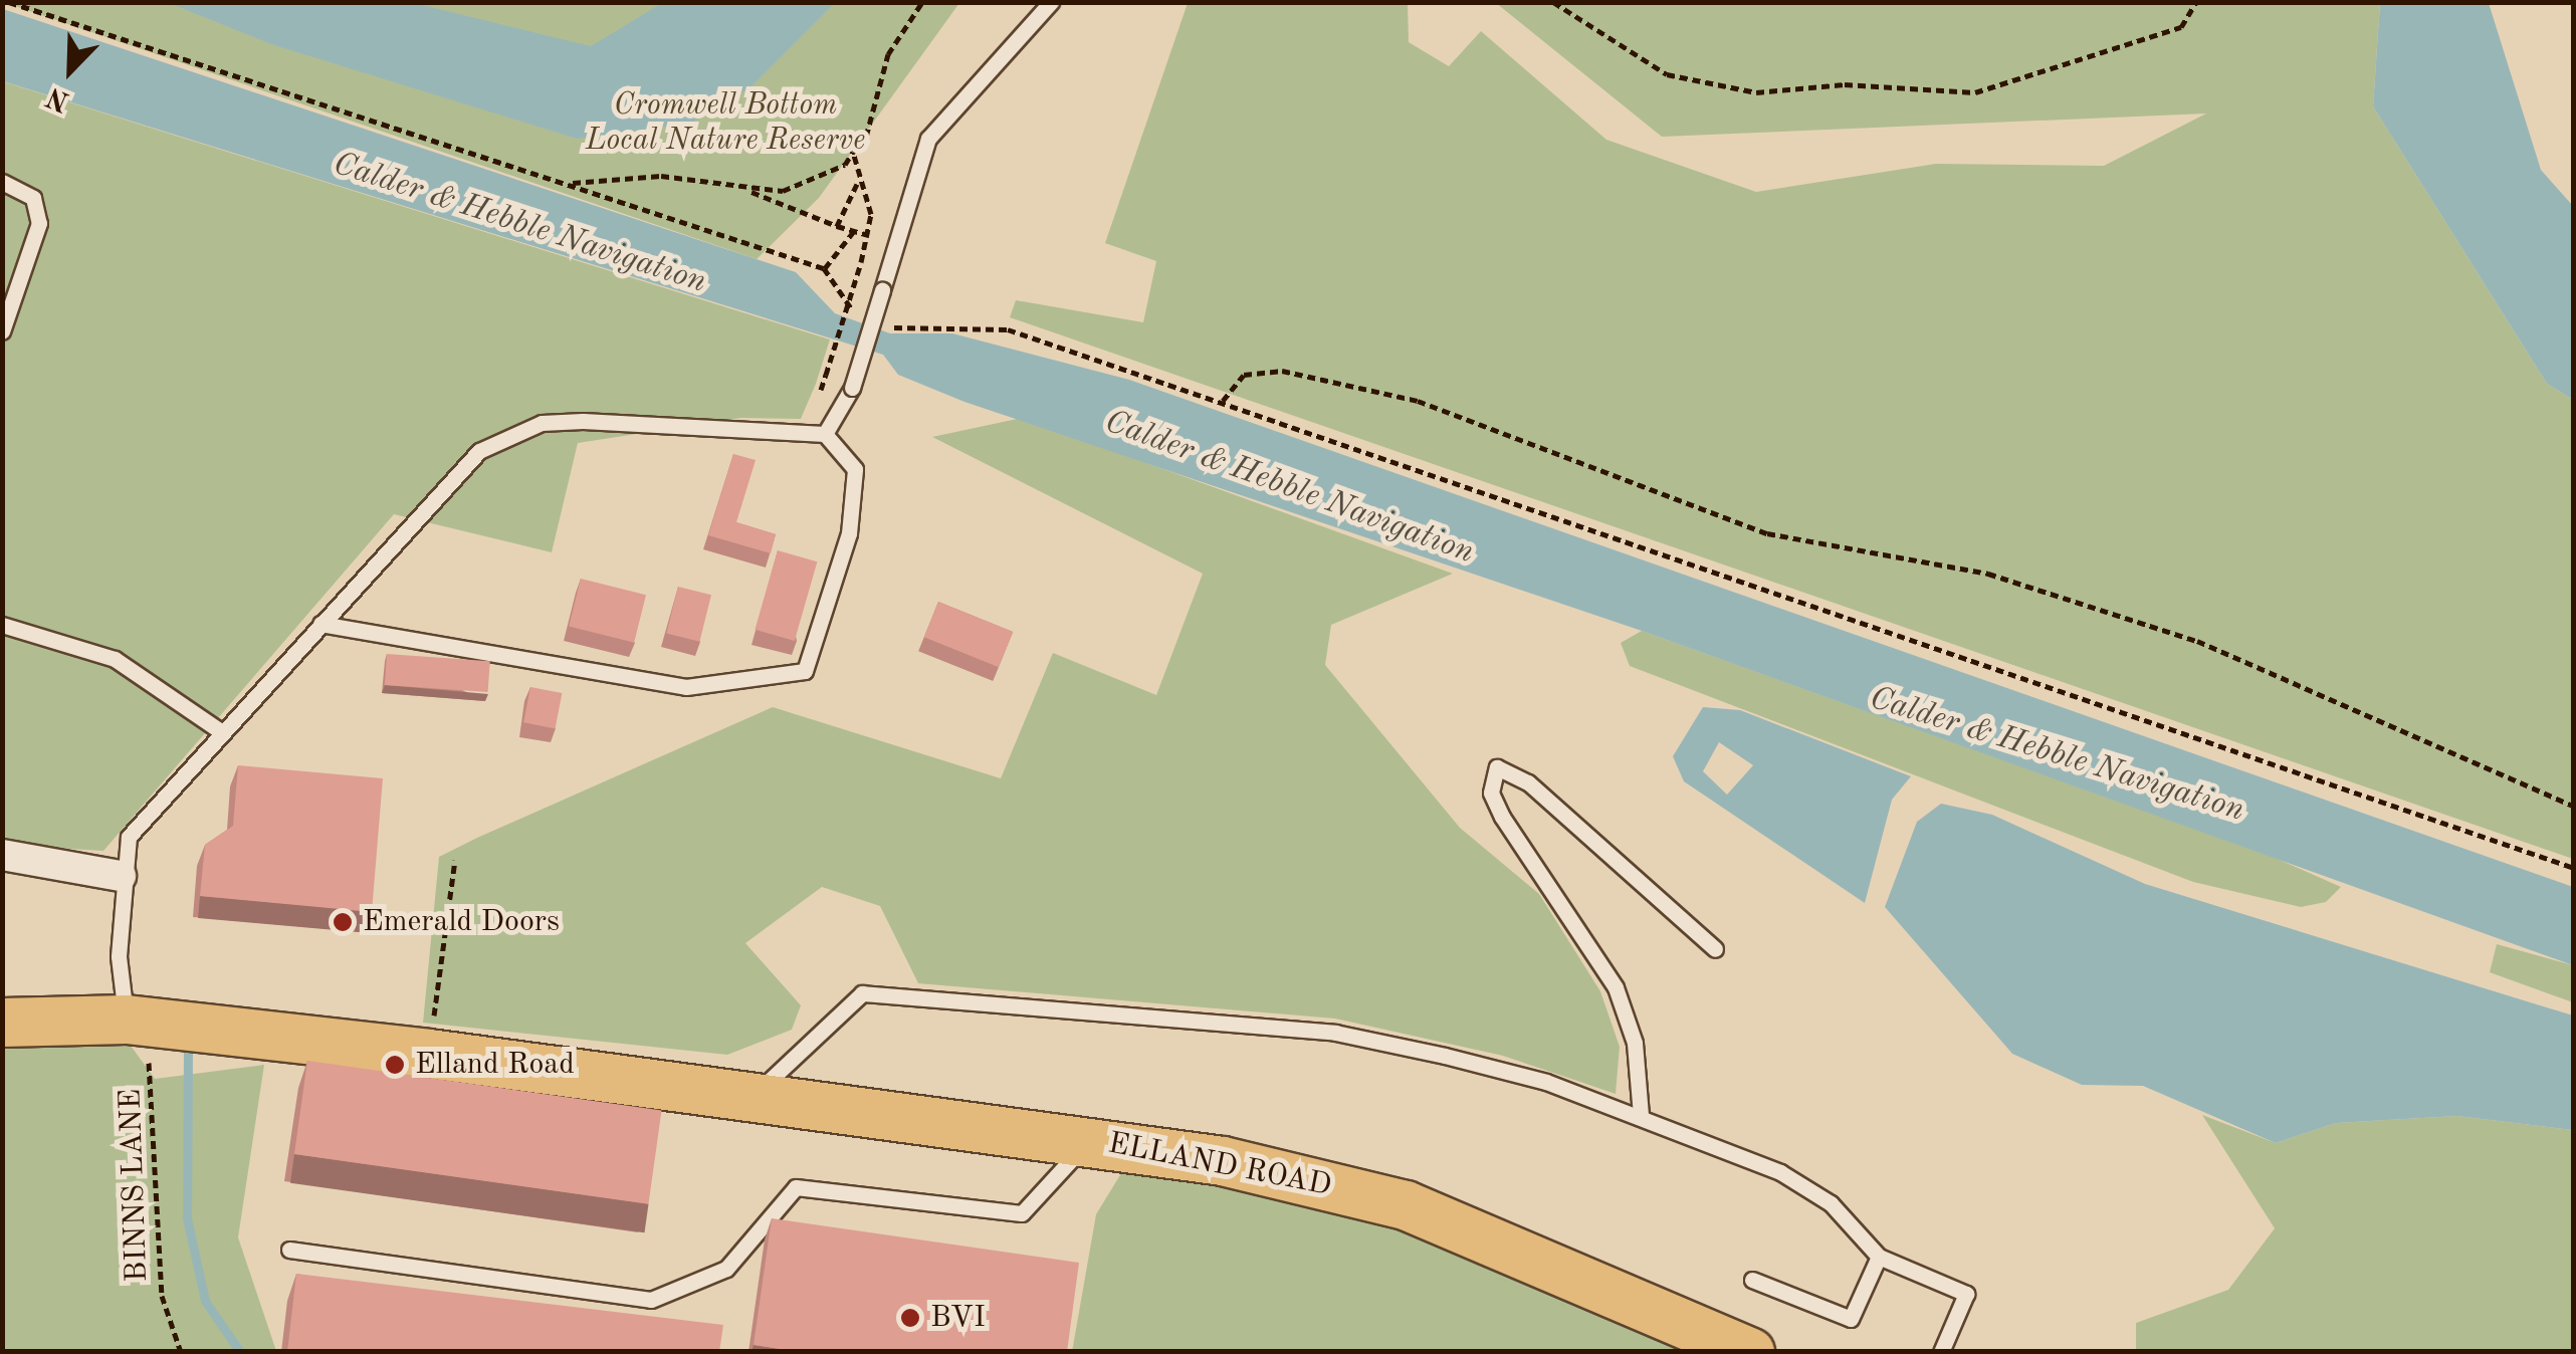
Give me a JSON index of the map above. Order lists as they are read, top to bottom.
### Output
{
  "streets": {
    "main road": ["ELLAND ROAD"],
    "path": ["BINNS LANE"]
  },
  "crossings": [
    ["ELLAND ROAD", "BINNS LANE"]
  ],
  "water": ["Calder & Hebble Navigation"],
  "parks": ["Cromwell Bottom Local Nature Reserve"],
  "places": ["Emerald Doors", "Elland Road", "BVI"],
  "north": "bottom left"
}
